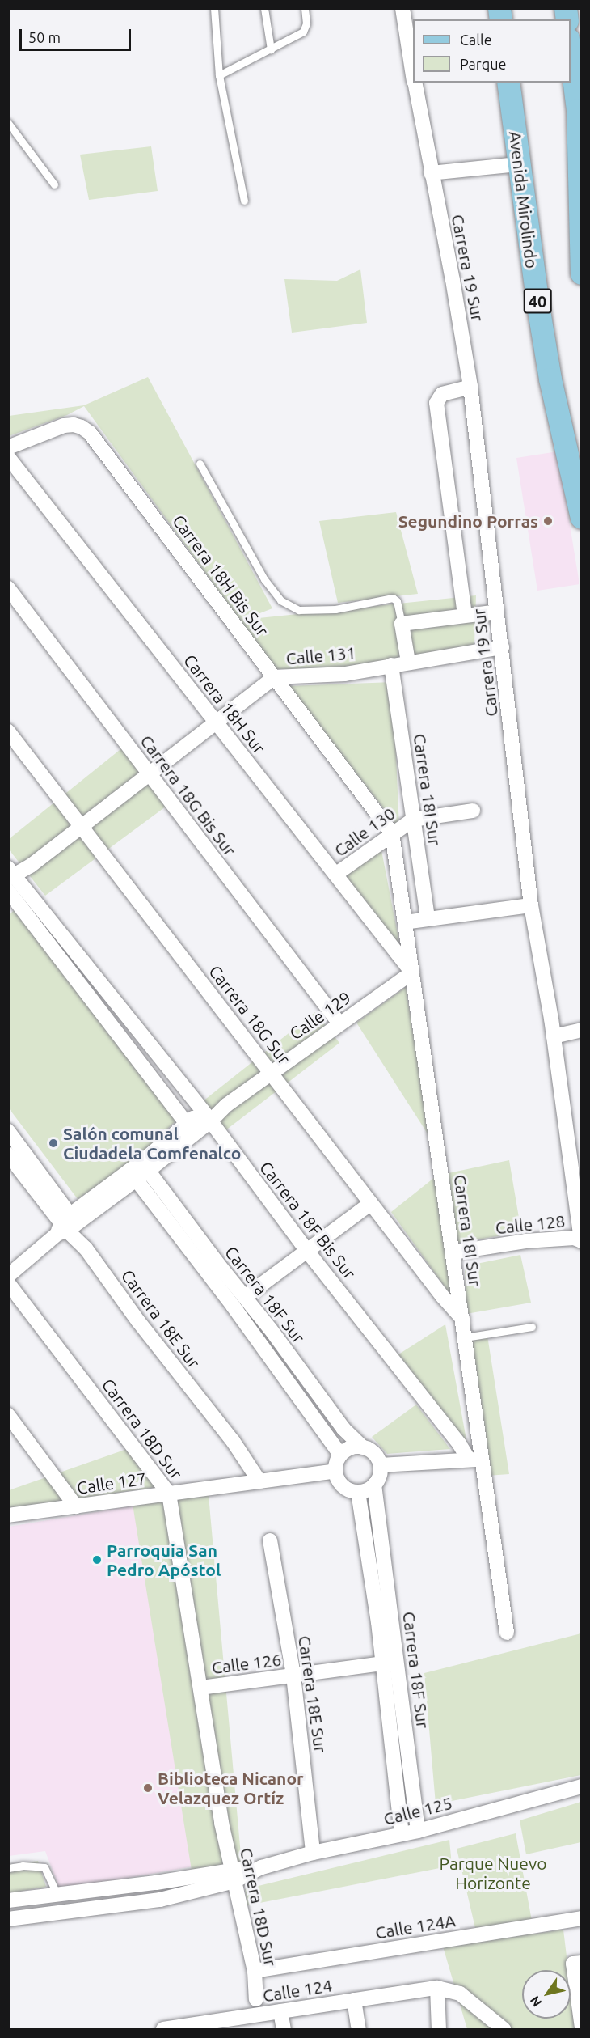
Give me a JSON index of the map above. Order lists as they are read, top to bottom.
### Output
{
  "streets": {
    "main road": ["Avenida Mirolindo", "40"],
    "street": [
      "Carrera 19 Sur",
      "Carrera 18H Bis Sur",
      "Calle 131",
      "Carrera 18H Sur",
      "Carrera 18I Sur",
      "Carrera 18G Bis Sur",
      "Calle 130",
      "Carrera 18G Sur",
      "Calle 129",
      "Carrera 18F Bis Sur",
      "Calle 128",
      "Carrera 18F Sur",
      "Carrera 18E Sur",
      "Carrera 18D Sur",
      "Calle 127",
      "Calle 126",
      "Calle 125",
      "Calle 124A",
      "Calle 124"
    ]
  },
  "crossings": [
    ["Carrera 19 Sur", "Calle 131"],
    ["Carrera 19 Sur", "Calle 128"],
    ["Carrera 18H Bis Sur", "Calle 131"],
    ["Carrera 18H Bis Sur", "Carrera 18I Sur"],
    ["Carrera 18H Bis Sur", "Calle 130"],
    ["Calle 131", "Carrera 18H Sur"],
    ["Calle 131", "Carrera 18I Sur"],
    ["Calle 131", "Carrera 18G Bis Sur"],
    ["Calle 131", "Carrera 18G Sur"],
    ["Calle 131", "Carrera 18F Bis Sur"],
    ["Carrera 18H Sur", "Carrera 18I Sur"],
    ["Carrera 18H Sur", "Calle 130"],
    ["Carrera 18H Sur", "Calle 129"],
    ["Carrera 18I Sur", "Calle 130"],
    ["Carrera 18I Sur", "Carrera 18G Sur"],
    ["Carrera 18I Sur", "Calle 129"],
    ["Carrera 18I Sur", "Carrera 18F Bis Sur"],
    ["Carrera 18I Sur", "Calle 128"],
    ["Carrera 18G Bis Sur", "Calle 129"],
    ["Carrera 18G Sur", "Calle 129"],
    ["Calle 129", "Carrera 18F Bis Sur"],
    ["Calle 129", "Carrera 18F Sur"],
    ["Calle 129", "Carrera 18E Sur"],
    ["Carrera 18F Sur", "Calle 127"],
    ["Carrera 18F Sur", "Calle 126"],
    ["Carrera 18F Sur", "Calle 125"],
    ["Carrera 18E Sur", "Calle 127"],
    ["Carrera 18E Sur", "Calle 126"],
    ["Carrera 18E Sur", "Calle 125"],
    ["Carrera 18D Sur", "Calle 127"],
    ["Carrera 18D Sur", "Calle 126"],
    ["Carrera 18D Sur", "Calle 125"],
    ["Carrera 18D Sur", "Calle 124A"]
  ],
  "parks": ["Parque Nuevo Horizonte"],
  "places": [
    "Segundino Porras",
    "Salón comunal Ciudadela Comfenalco",
    "Parroquia San Pedro Apóstol",
    "Biblioteca Nicanor Velazquez Ortíz"
  ],
  "legend": ["Calle", "Parque"],
  "scale_bar": "50 m",
  "north": "bottom left"
}
